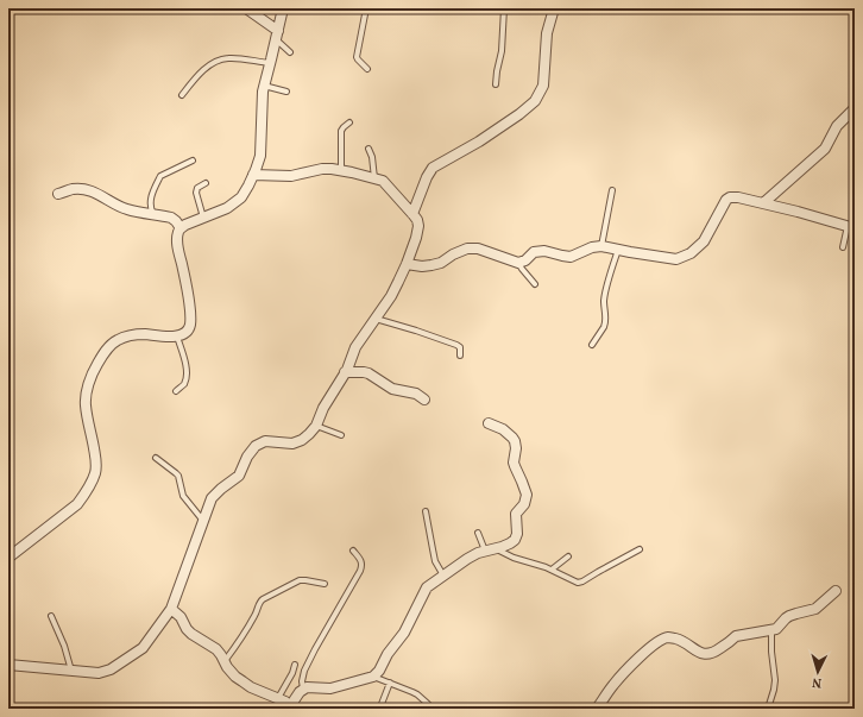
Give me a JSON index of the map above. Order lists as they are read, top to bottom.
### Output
{
  "north": "bottom"
}
